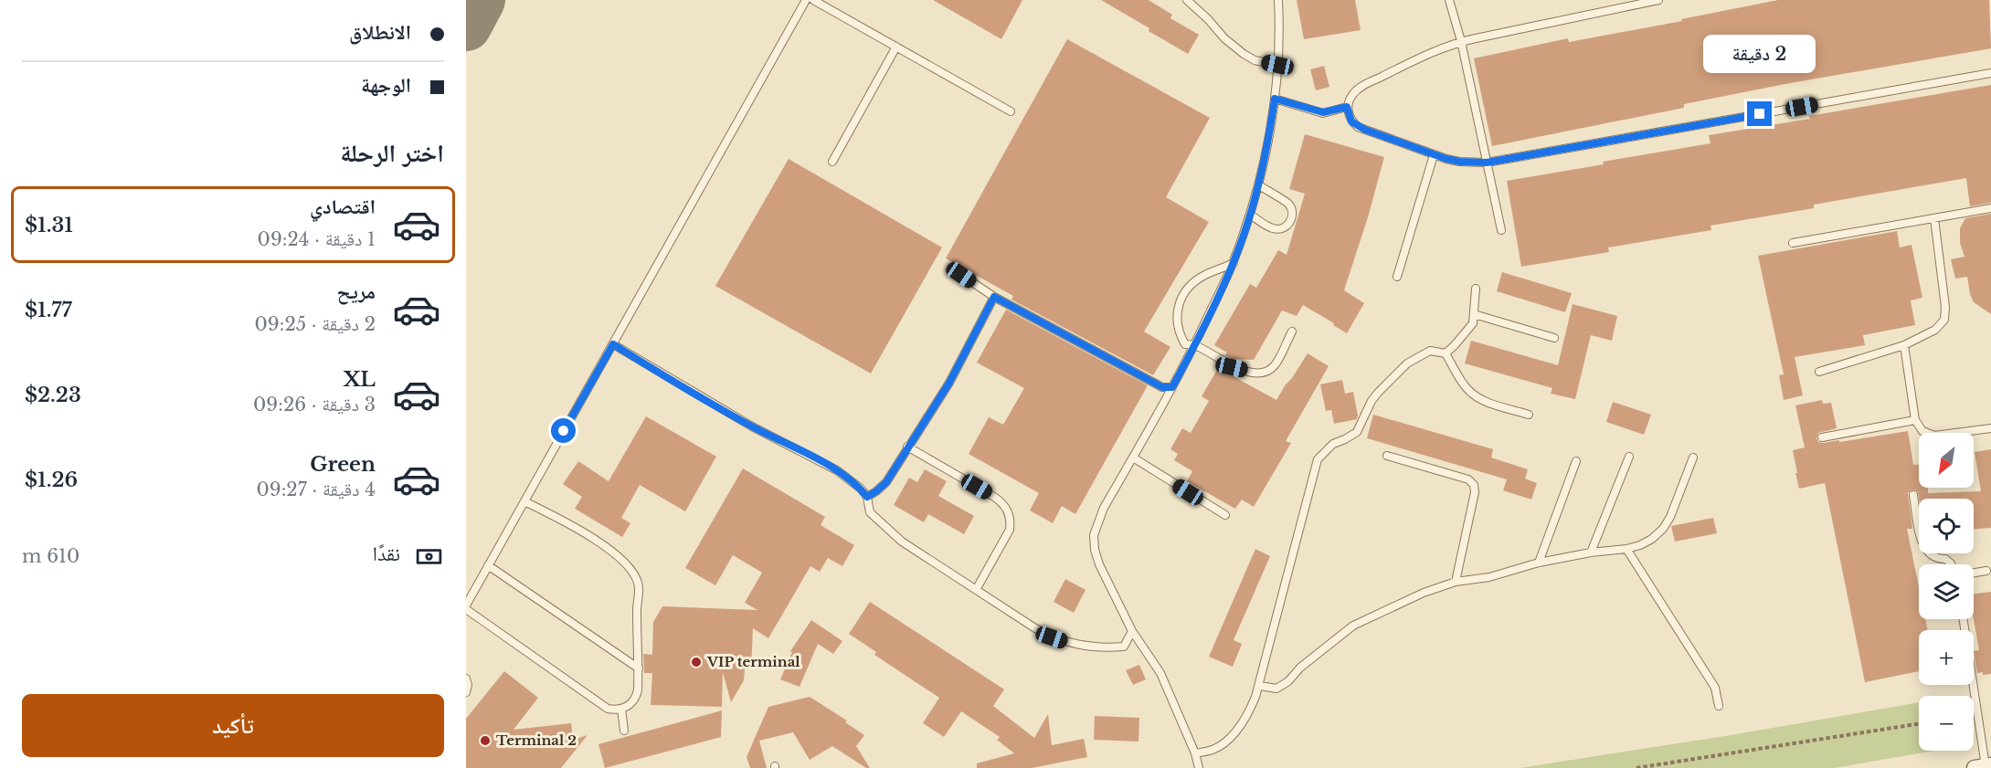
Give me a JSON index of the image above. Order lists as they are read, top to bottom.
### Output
{
  "places": ["VIP terminal", "Terminal 2"],
  "north": "bottom left",
  "page": {
    "banner": ["الانطلاق", "الوجهة"],
    "bubble": "2 دقيقة",
    "heading": "اختر الرحلة",
    "list": [
      {
        "name": "اقتصادي",
        "note": "1 دقيقة · 09:24",
        "value": "$1.31"
      },
      {
        "name": "مريح",
        "note": "2 دقيقة · 09:25",
        "value": "$1.77"
      },
      {
        "name": "XL",
        "note": "3 دقيقة · 09:26",
        "value": "$2.23"
      },
      {
        "name": "Green",
        "note": "4 دقيقة · 09:27",
        "value": "$1.26"
      }
    ],
    "map_buttons": ["+", "−"],
    "pay": ["نقدًا", "610 m"],
    "buttons": "تأكيد"
  }
}
